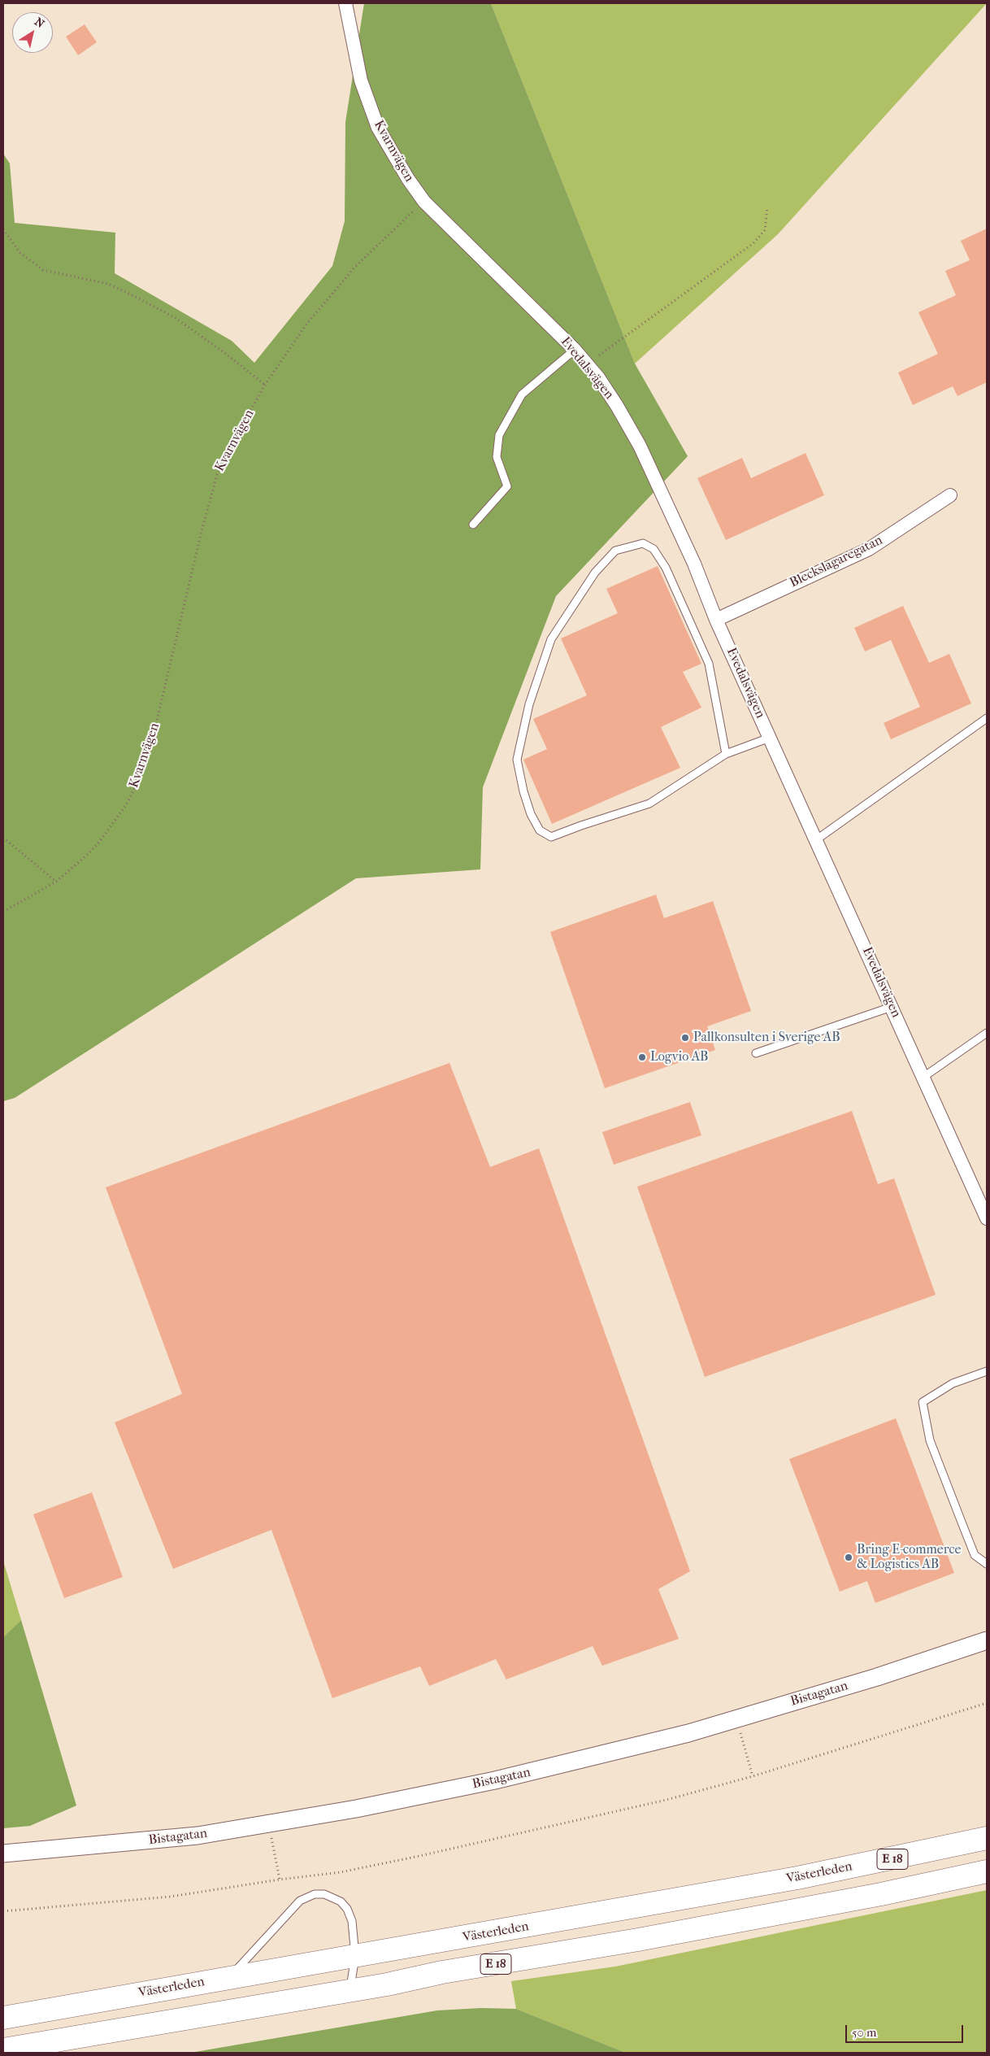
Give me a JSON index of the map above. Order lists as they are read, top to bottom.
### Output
{
  "streets": {
    "highway": ["E 18", "Västerleden"],
    "street": [
      "Kvarnvägen",
      "Evedalsvägen",
      "Bleckslagaregatan",
      "Bistagatan"
    ]
  },
  "crossings": [
    ["Kvarnvägen", "Evedalsvägen"],
    ["Evedalsvägen", "Bleckslagaregatan"]
  ],
  "places": ["Pallkonsulten i Sverige AB", "Logvio AB", "Bring E-commerce & Logistics AB"],
  "scale_bar": "50 m",
  "north": "top right"
}
